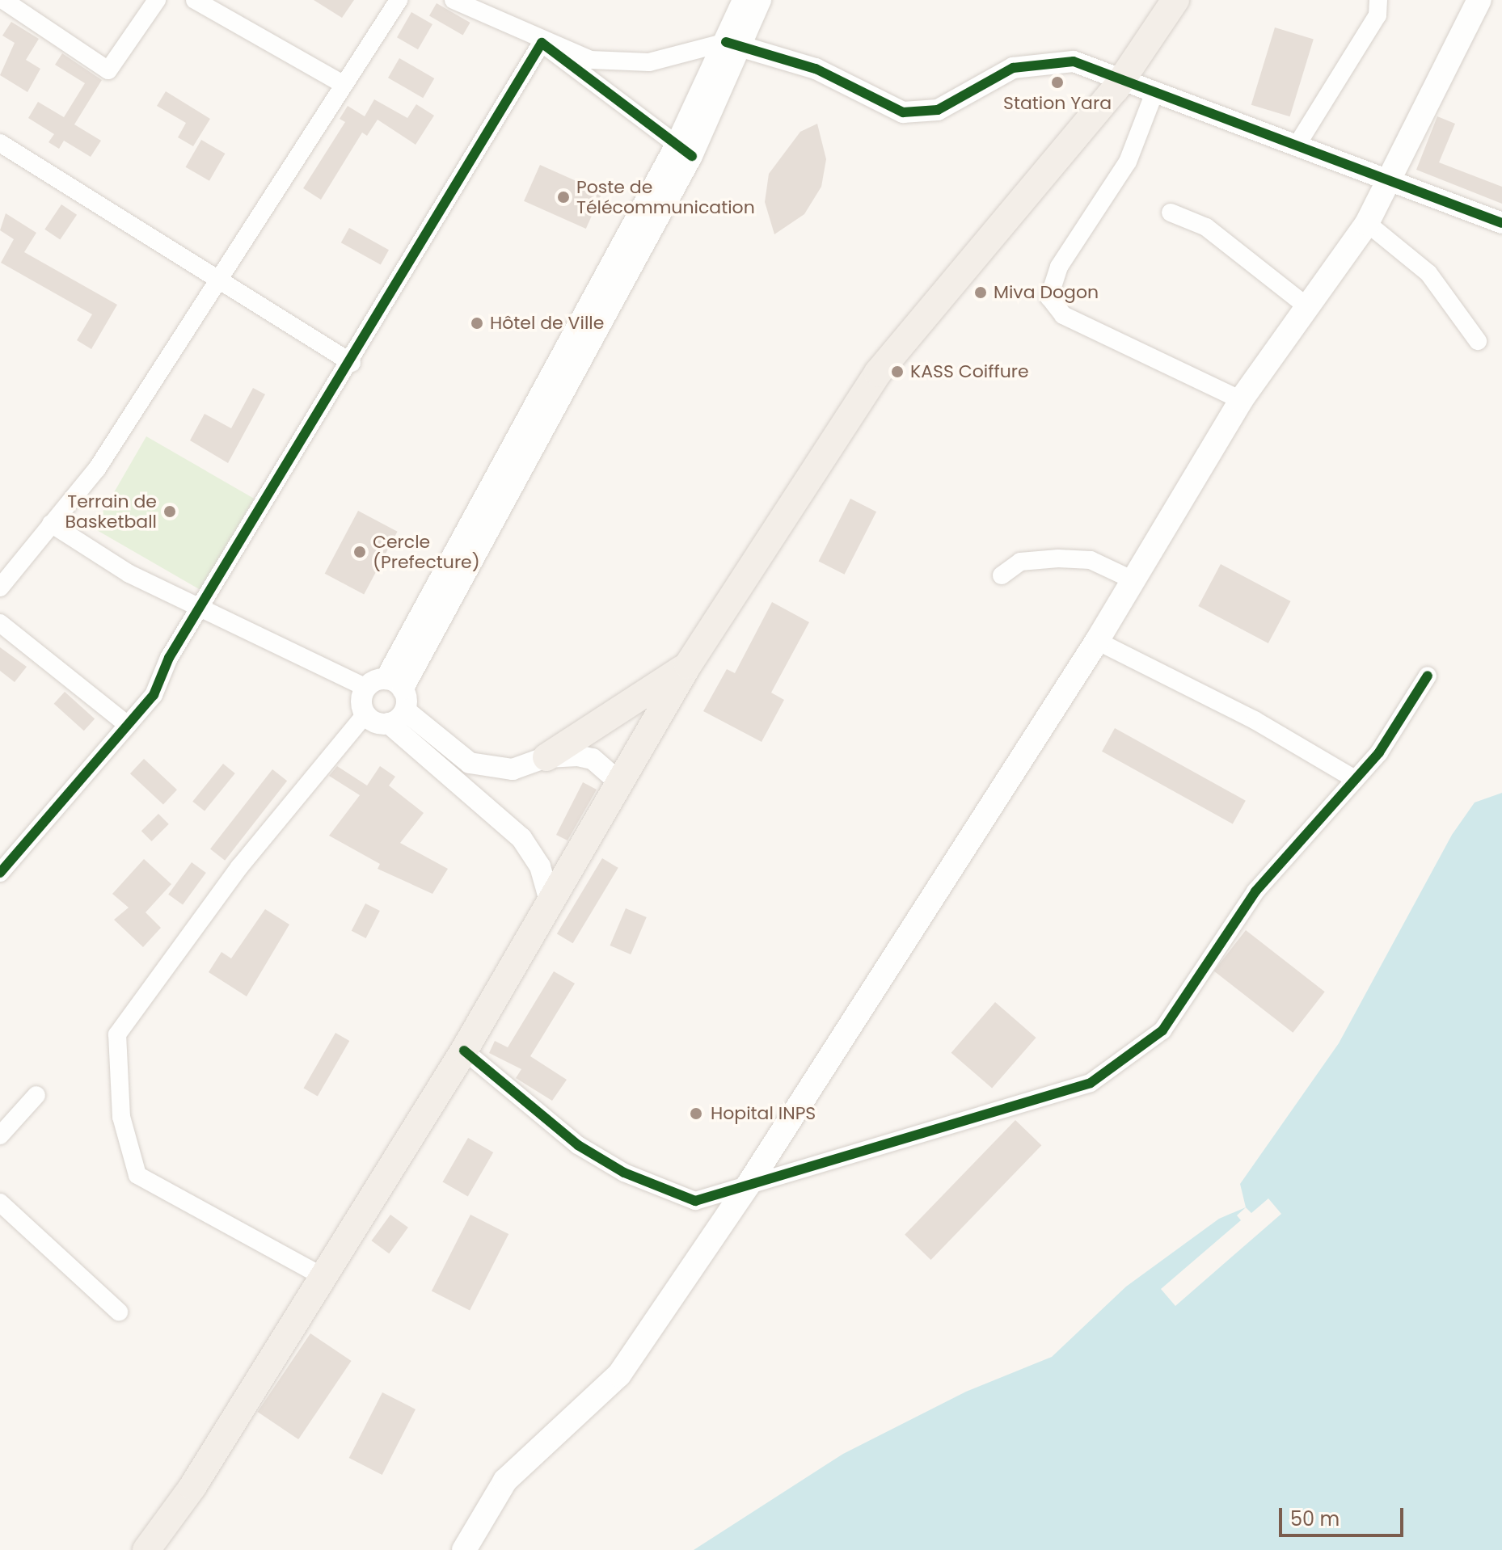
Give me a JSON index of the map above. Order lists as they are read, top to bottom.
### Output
{
  "places": [
    "Station Yara",
    "Poste de Télécommunication",
    "Miva Dogon",
    "Hôtel de Ville",
    "KASS Coiffure",
    "Terrain de Basketball",
    "Cercle (Prefecture)",
    "Hopital INPS"
  ],
  "scale_bar": "50 m"
}
